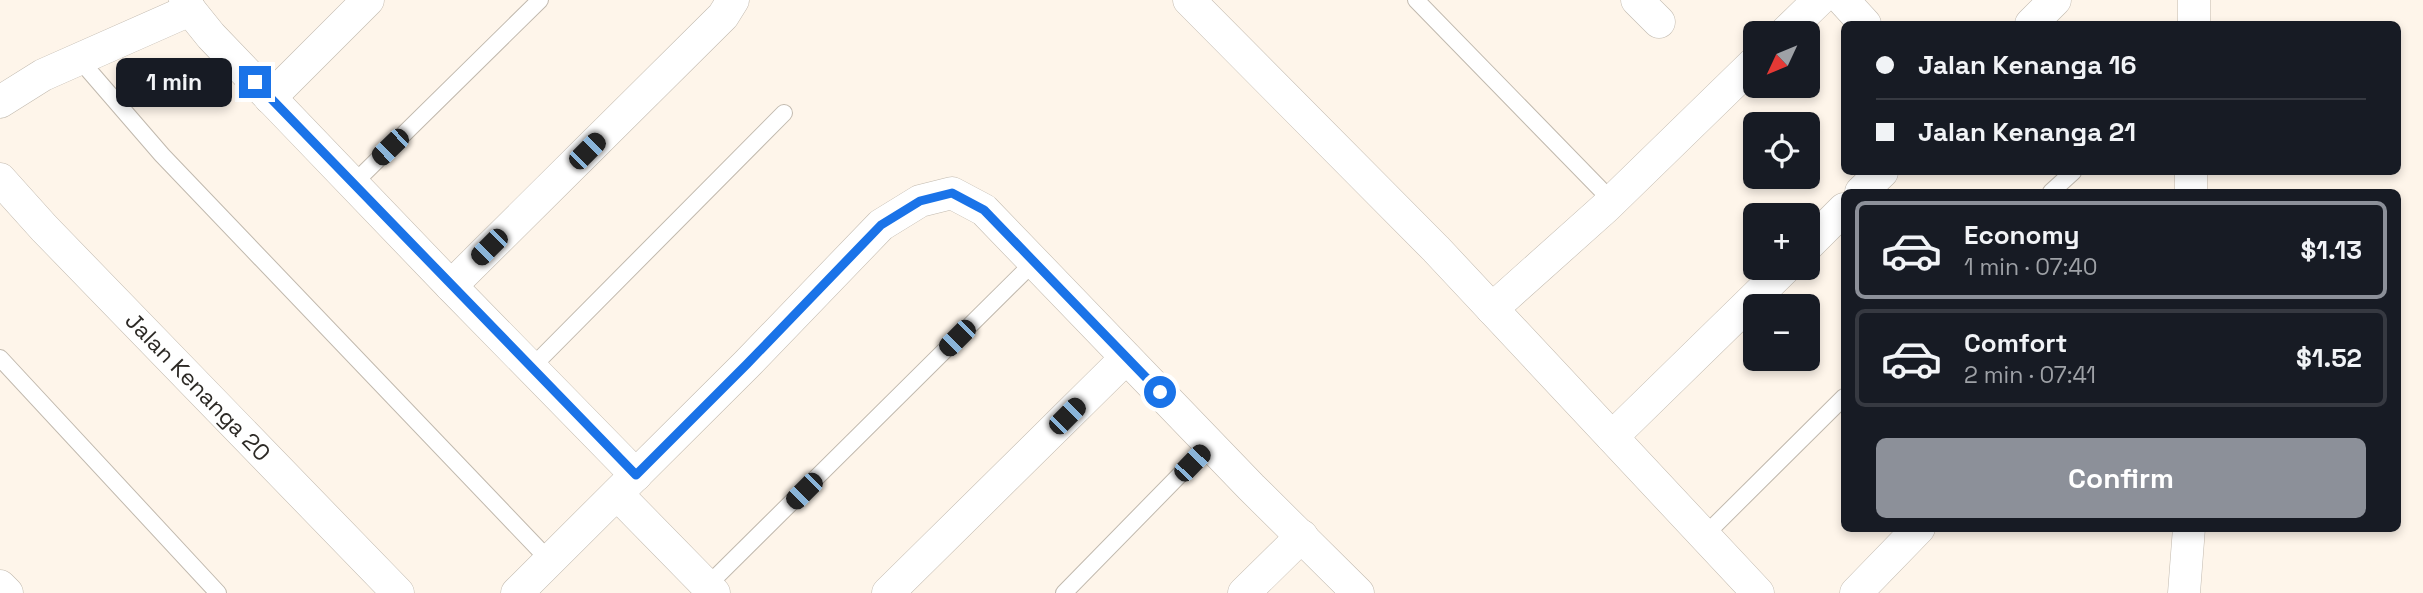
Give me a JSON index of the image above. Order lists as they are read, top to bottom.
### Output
{
  "streets": {
    "street": ["Jalan Kenanga 20"]
  },
  "north": "bottom left",
  "page": {
    "map_buttons": ["+", "−"],
    "banner": ["Jalan Kenanga 16", "Jalan Kenanga 21"],
    "bubble": "1 min",
    "list": [
      {
        "name": "Economy",
        "note": "1 min · 07:40",
        "value": "$1.13"
      },
      {
        "name": "Comfort",
        "note": "2 min · 07:41",
        "value": "$1.52"
      }
    ],
    "buttons": "Confirm"
  }
}
